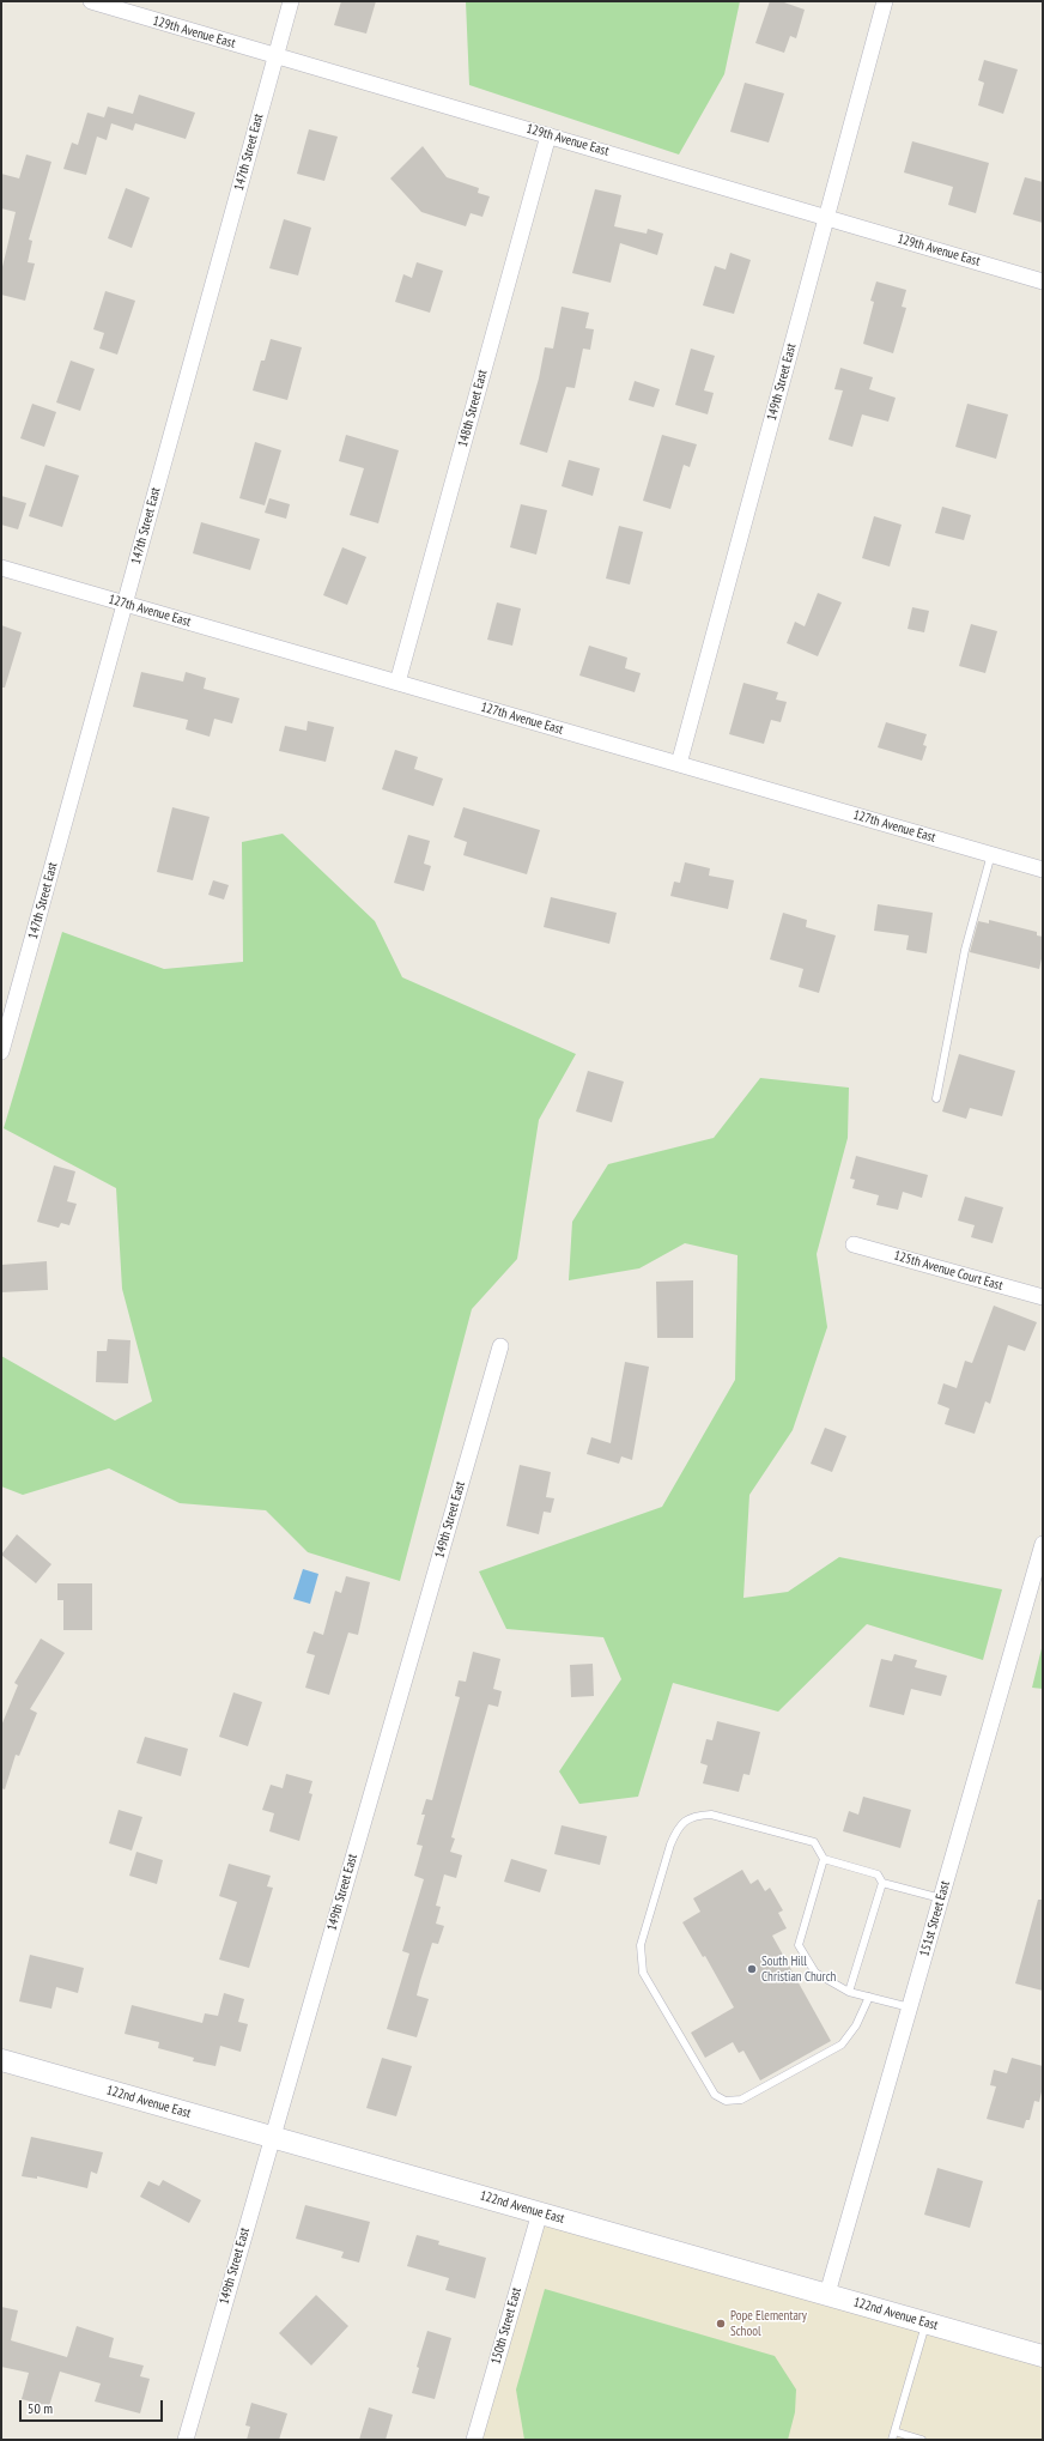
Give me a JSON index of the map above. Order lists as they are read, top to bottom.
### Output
{
  "streets": {
    "main road": ["122nd Avenue East"],
    "street": [
      "129th Avenue East",
      "147th Street East",
      "149th Street East",
      "148th Street East",
      "127th Avenue East",
      "125th Avenue Court East",
      "151st Street East",
      "150th Street East"
    ]
  },
  "crossings": [
    ["129th Avenue East", "147th Street East"],
    ["129th Avenue East", "149th Street East"],
    ["129th Avenue East", "148th Street East"],
    ["147th Street East", "127th Avenue East"],
    ["149th Street East", "127th Avenue East"],
    ["149th Street East", "122nd Avenue East"],
    ["148th Street East", "127th Avenue East"],
    ["151st Street East", "122nd Avenue East"],
    ["122nd Avenue East", "150th Street East"]
  ],
  "places": ["South Hill Christian Church", "Pope Elementary School"],
  "scale_bar": "50 m"
}
